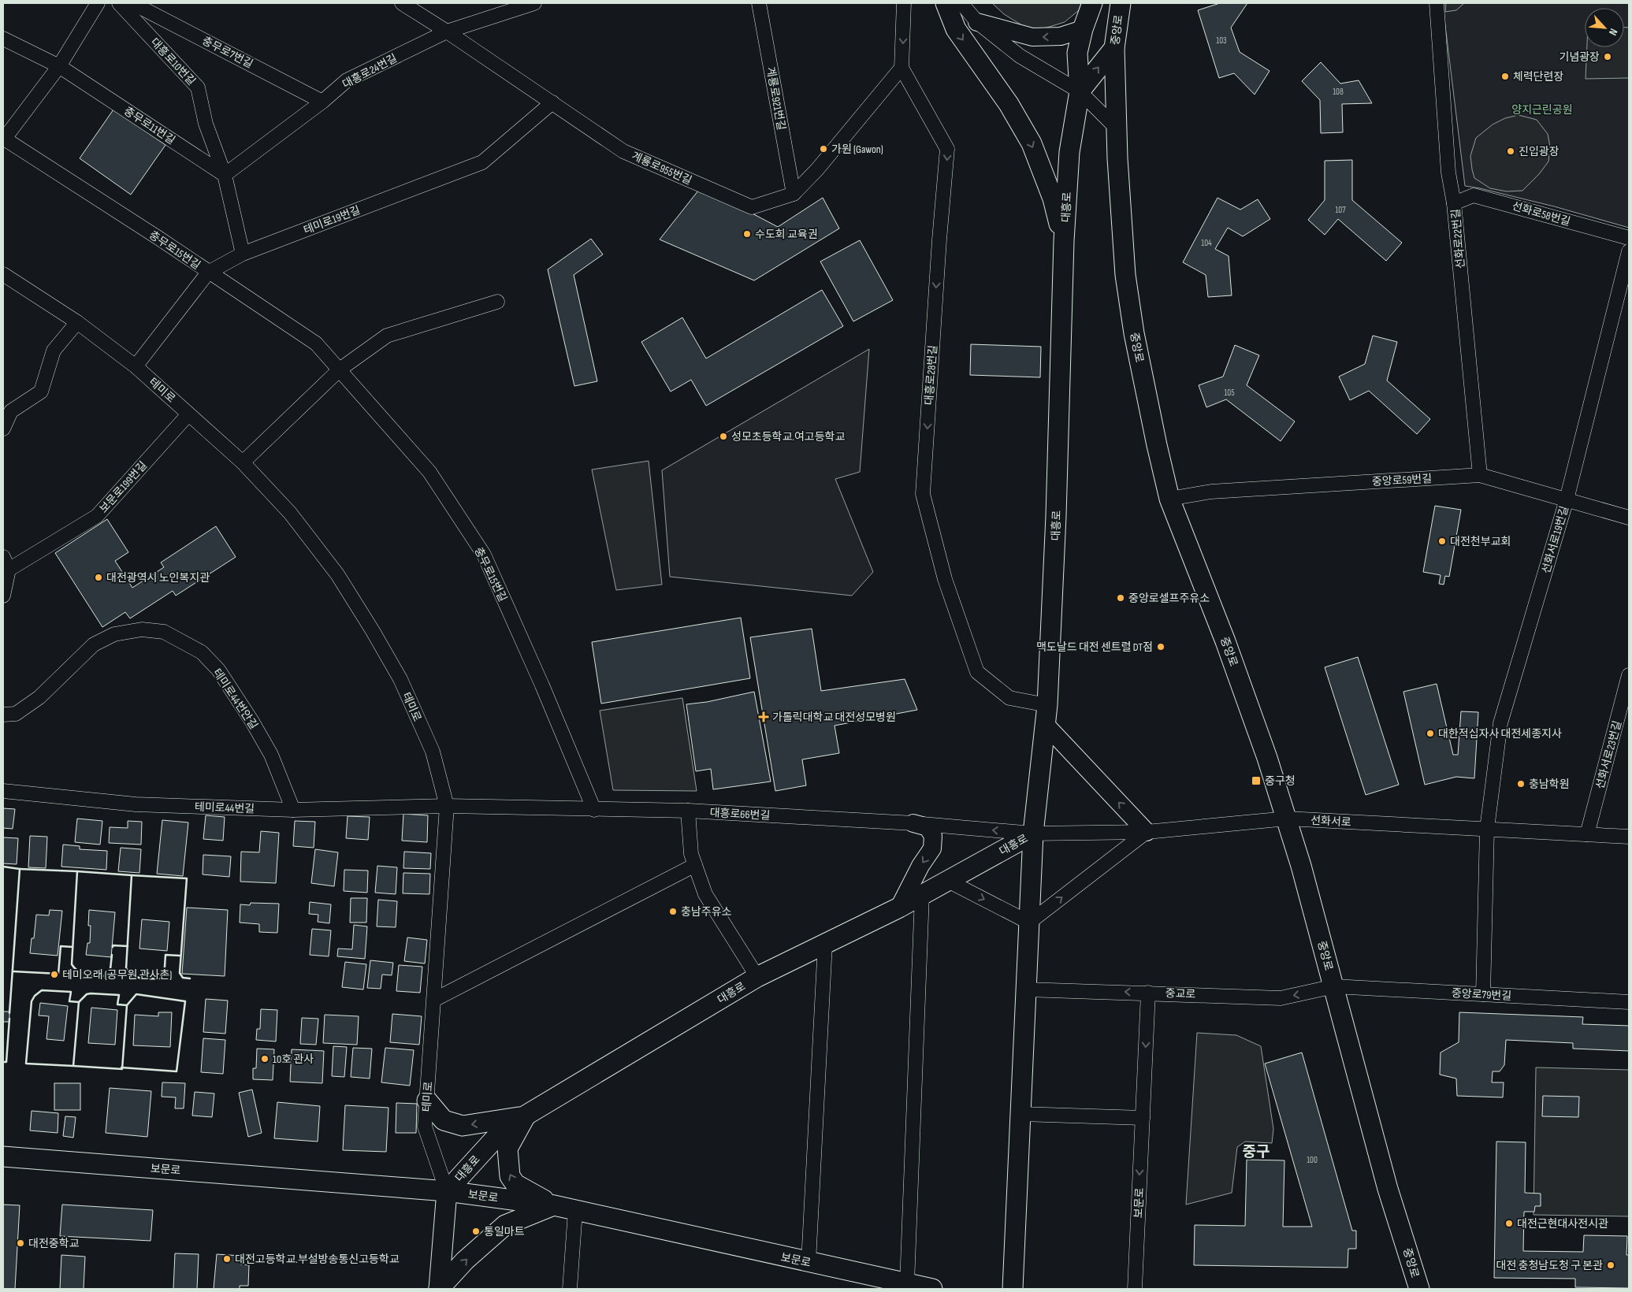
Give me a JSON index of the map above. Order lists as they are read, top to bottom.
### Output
{
  "streets": {
    "main road": ["중앙로", "대흥로", "보문로"],
    "street": [
      "충무로7번길",
      "대흥로10번길",
      "대흥로24번길",
      "계룡로921번길",
      "충무로11번길",
      "계룡로955번길",
      "선화로58번길",
      "테미로19번길",
      "선화로22번길",
      "충무로15번길",
      "대흥로28번길",
      "테미로",
      "중앙로59번길",
      "보문로199번길",
      "선화서로19번길",
      "테미로44번안길",
      "선화서로23번길",
      "테미로44번길",
      "대흥로66번길",
      "선화서로",
      "중교로",
      "중앙로79번길"
    ]
  },
  "crossings": [
    ["중앙로", "대흥로"],
    ["중앙로", "중앙로59번길"],
    ["중앙로", "선화서로"],
    ["중앙로", "중교로"],
    ["중앙로", "중앙로79번길"],
    ["충무로7번길", "대흥로24번길"],
    ["대흥로10번길", "대흥로24번길"],
    ["대흥로10번길", "충무로11번길"],
    ["대흥로24번길", "충무로11번길"],
    ["대흥로24번길", "계룡로955번길"],
    ["계룡로921번길", "계룡로955번길"],
    ["계룡로955번길", "테미로19번길"],
    ["계룡로955번길", "대흥로28번길"],
    ["대흥로", "대흥로28번길"],
    ["대흥로", "테미로"],
    ["대흥로", "대흥로66번길"],
    ["대흥로", "선화서로"],
    ["대흥로", "보문로"],
    ["선화로58번길", "선화로22번길"],
    ["테미로19번길", "충무로15번길"],
    ["테미로19번길", "테미로"],
    ["선화로22번길", "중앙로59번길"],
    ["충무로15번길", "대흥로66번길"],
    ["테미로", "보문로199번길"],
    ["테미로", "테미로44번길"],
    ["테미로", "대흥로66번길"],
    ["테미로", "보문로"],
    ["중앙로59번길", "선화서로19번길"],
    ["선화서로19번길", "선화서로"],
    ["선화서로19번길", "중앙로79번길"],
    ["테미로44번안길", "테미로44번길"],
    ["선화서로23번길", "선화서로"],
    ["테미로44번길", "대흥로66번길"],
    ["대흥로66번길", "선화서로"],
    ["중교로", "중앙로79번길"],
    ["중교로", "보문로"]
  ],
  "one_way": ["대흥로28번길", "중교로"],
  "districts": ["중구"],
  "parks": ["양지근린공원"],
  "places": {
    "other": [
      "기념광장",
      "체력단련장",
      "가원 (Gawon)",
      "진입광장",
      "수도회 교육권",
      "성모초등학교.여고등학교",
      "대전천부교회",
      "대전광역시 노인복지관",
      "중앙로셀프주유소",
      "맥도날드 대전 센트럴 DT점",
      "대한적십자사 대전세종지사",
      "충남학원",
      "충남주유소",
      "테미오래 (공무원 관사촌)",
      "10호 관사",
      "대전근현대사전시관",
      "통일마트",
      "대전중학교",
      "대전고등학교.부설방송통신고등학교",
      "대전 충청남도청 구 본관"
    ],
    "health": ["가톨릭대학교 대전성모병원"],
    "transit": ["중구청"]
  },
  "house_numbers": [
    "103",
    "108",
    "107",
    "104",
    "105",
    "100"
  ],
  "north": "bottom right"
}
